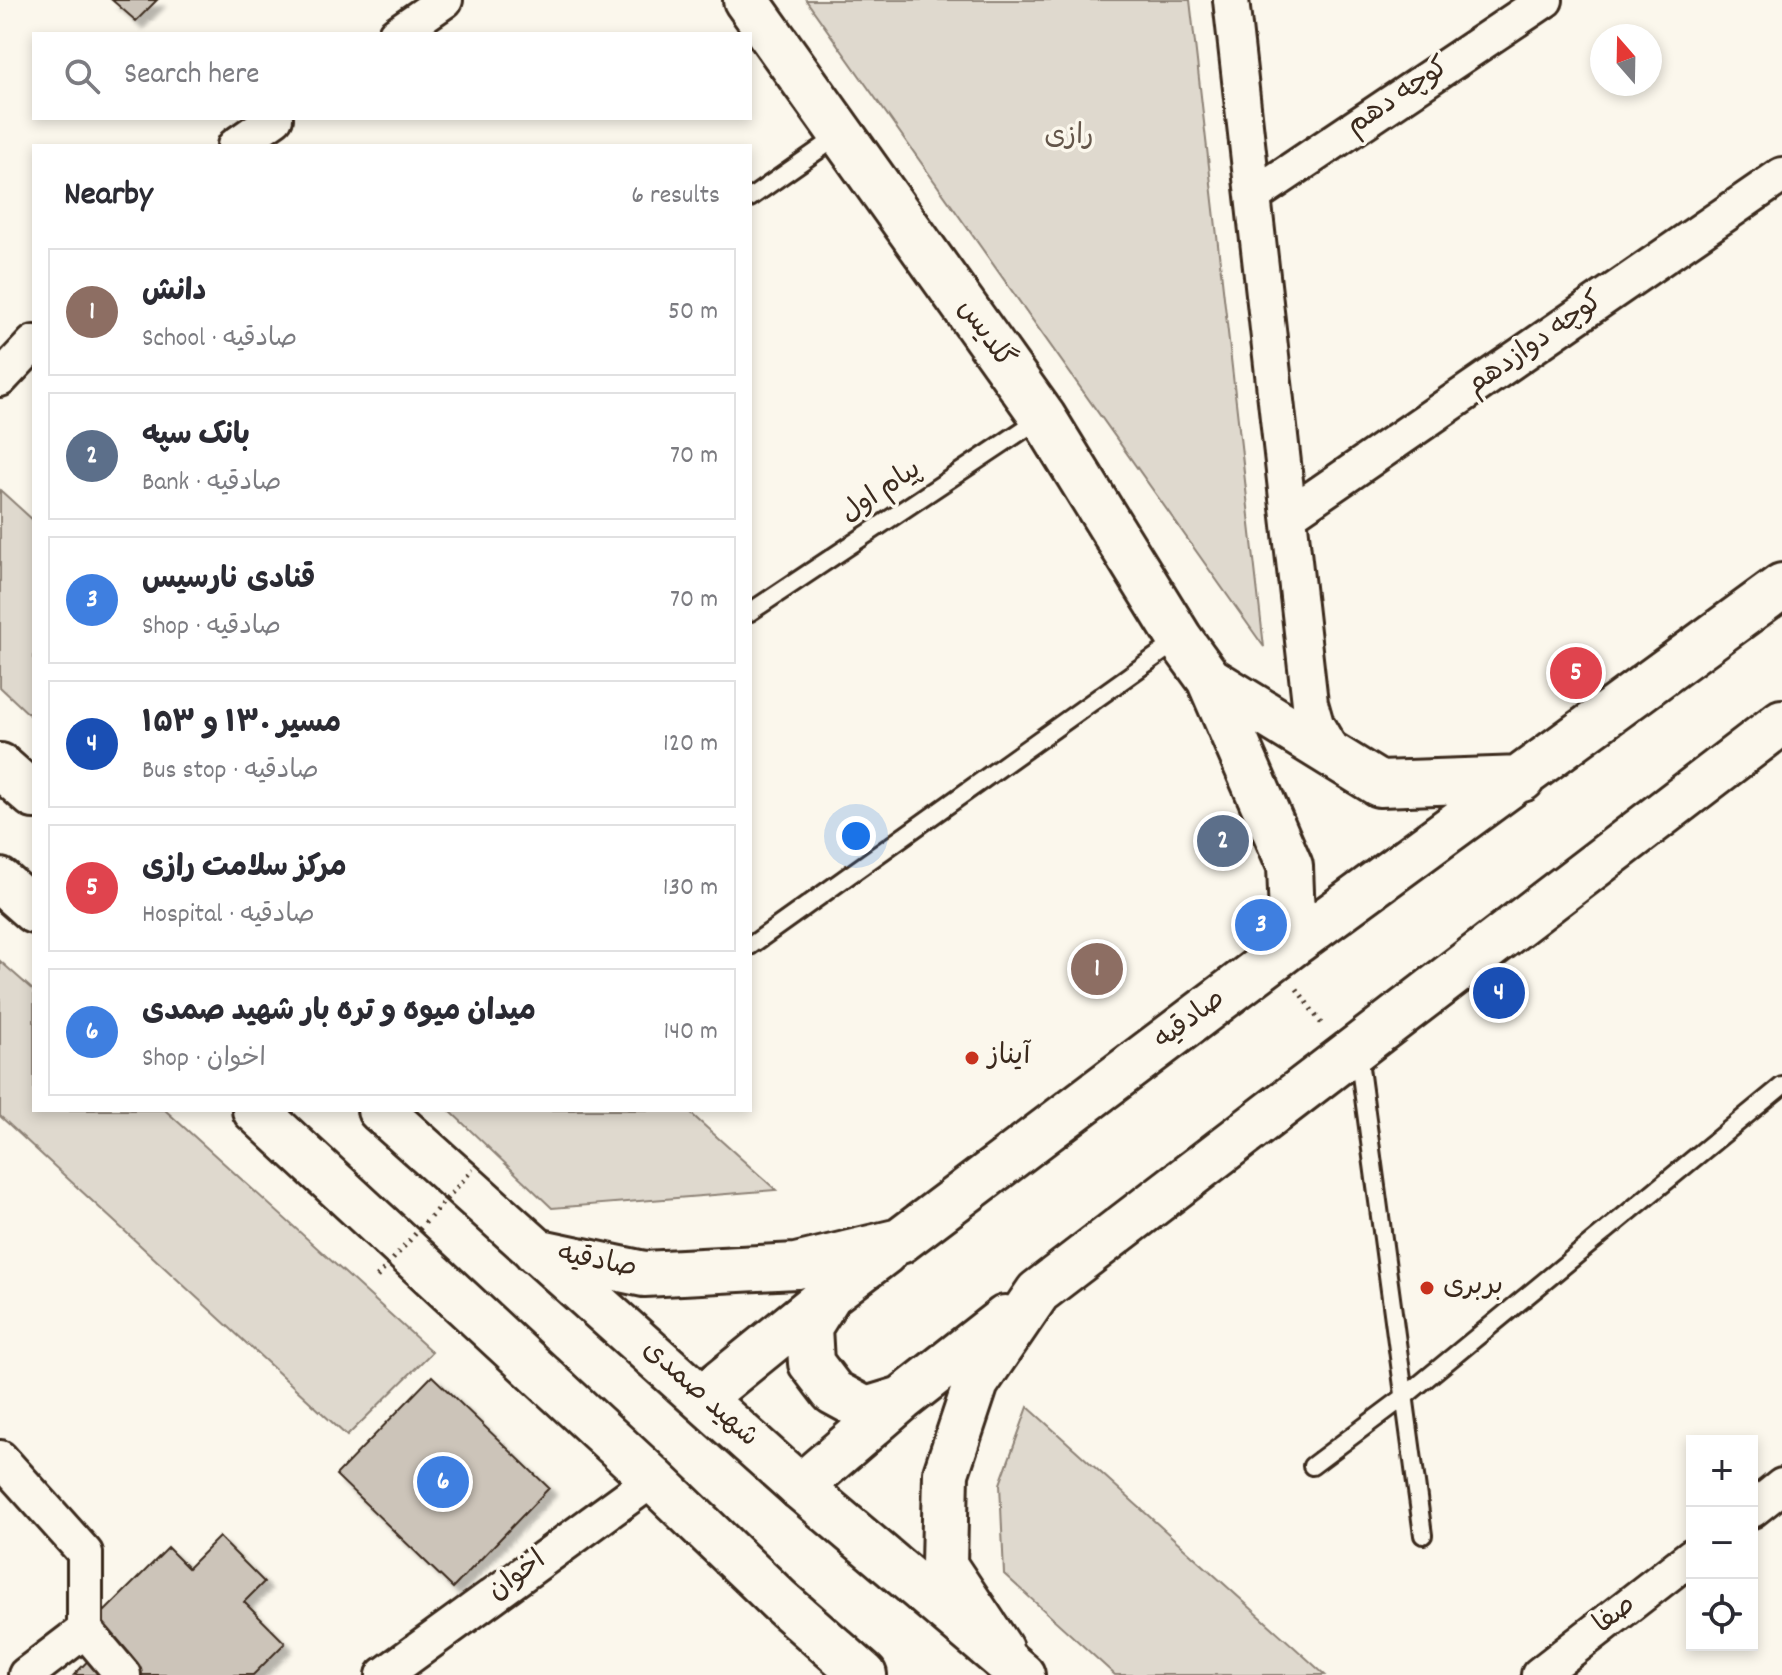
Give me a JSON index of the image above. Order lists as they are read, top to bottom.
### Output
{
  "streets": {
    "main road": ["گلدیس", "صادقیه", "شهید صمدی"],
    "street": [
      "کوچه دهم",
      "کوچه دوازدهم",
      "اخوان",
      "صفا"
    ],
    "lane": ["پیام اول"]
  },
  "crossings": [
    ["گلدیس", "پیام اول"],
    ["صادقیه", "شهید صمدی"]
  ],
  "parks": ["رازی"],
  "places": ["آیناز", "بربری"],
  "north": "top",
  "page": {
    "search": "Search here",
    "heading": ["Nearby", "6 results"],
    "list": [
      {
        "mark": "1",
        "name": "دانش",
        "note": "School · صادقیه",
        "value": "50 m"
      },
      {
        "mark": "2",
        "name": "بانک سپه",
        "note": "Bank · صادقیه",
        "value": "70 m"
      },
      {
        "mark": "3",
        "name": "قنادی نارسیس",
        "note": "Shop · صادقیه",
        "value": "70 m"
      },
      {
        "mark": "4",
        "name": "مسیر ۱۳۰ و ۱۵۳",
        "note": "Bus stop · صادقیه",
        "value": "120 m"
      },
      {
        "mark": "5",
        "name": "مرکز سلامت رازی",
        "note": "Hospital · صادقیه",
        "value": "130 m"
      },
      {
        "mark": "6",
        "name": "میدان میوه و تره بار شهید صمدی",
        "note": "Shop · اخوان",
        "value": "140 m"
      }
    ],
    "pins": [
      "5",
      "2",
      "3",
      "1",
      "4",
      "6"
    ],
    "map_buttons": ["+", "−"]
  }
}
